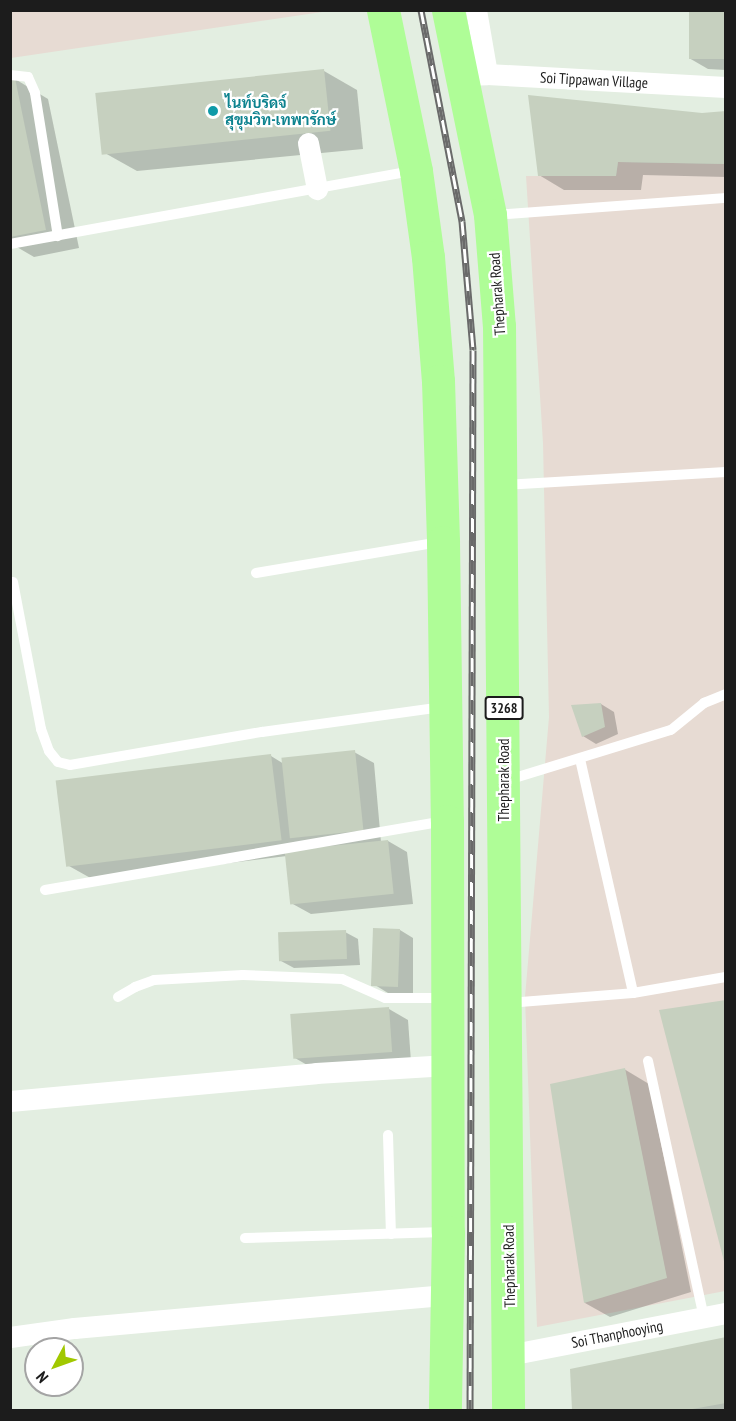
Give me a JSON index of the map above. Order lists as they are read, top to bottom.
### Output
{
  "streets": {
    "main road": ["Thepharak Road", "3268"],
    "street": ["Soi Tippawan Village", "Soi Thanphooying"]
  },
  "crossings": [
    ["Soi Tippawan Village", "Thepharak Road"],
    ["Thepharak Road", "Soi Thanphooying"]
  ],
  "places": ["ไนท์บริดจ์ สุขุมวิท-เทพารักษ์"],
  "north": "bottom left"
}
